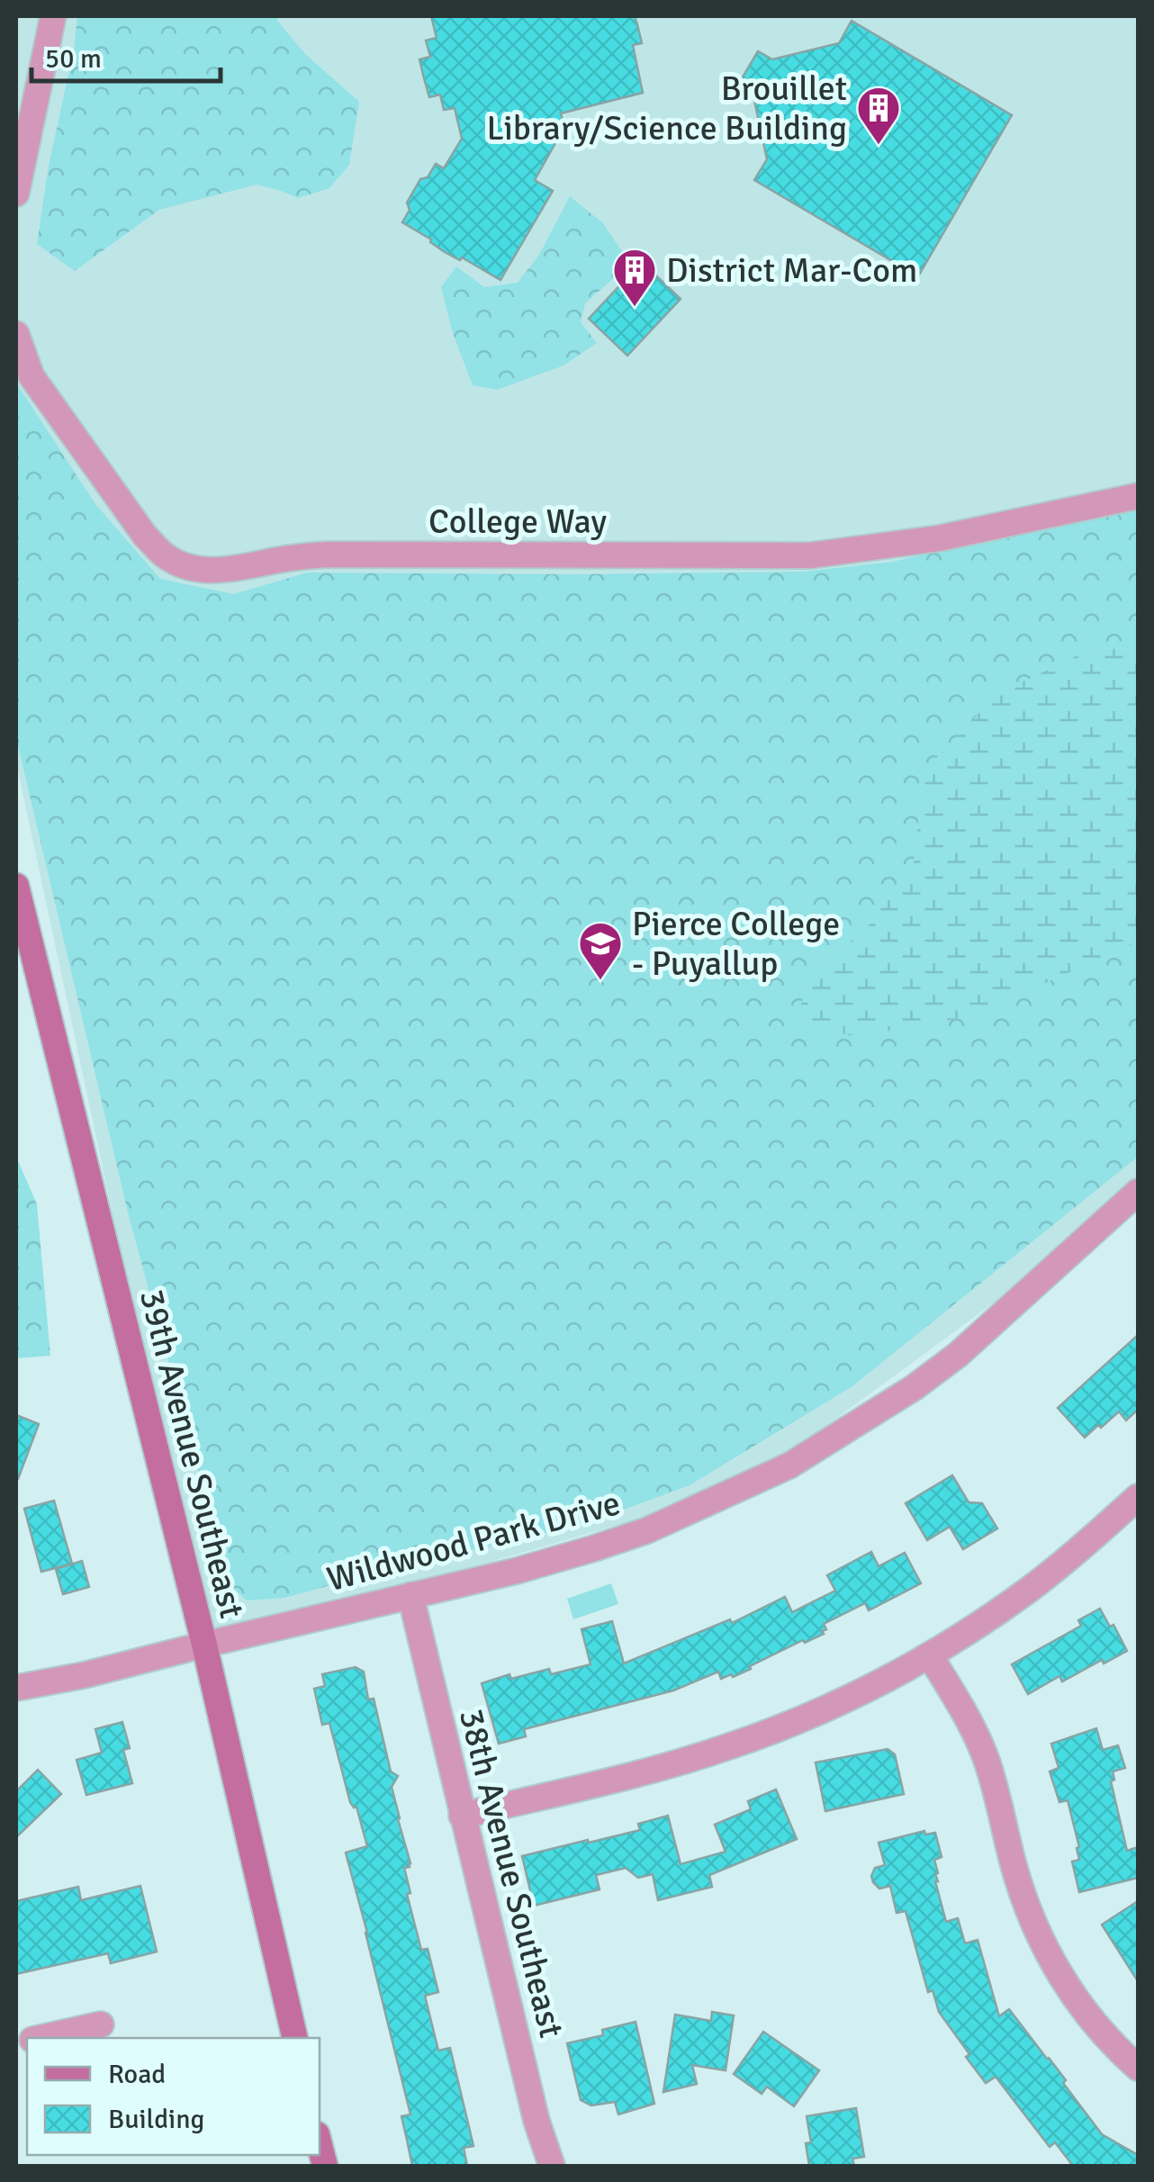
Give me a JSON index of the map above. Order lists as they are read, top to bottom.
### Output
{
  "streets": {
    "main road": ["39th Avenue Southeast"],
    "street": ["College Way", "Wildwood Park Drive", "38th Avenue Southeast"]
  },
  "crossings": [
    ["39th Avenue Southeast", "Wildwood Park Drive"],
    ["Wildwood Park Drive", "38th Avenue Southeast"]
  ],
  "places": {
    "building": ["Brouillet Library/Science Building", "District Mar-Com"],
    "school or university": ["Pierce College - Puyallup"]
  },
  "legend": ["Road", "Building"],
  "scale_bar": "50 m"
}
